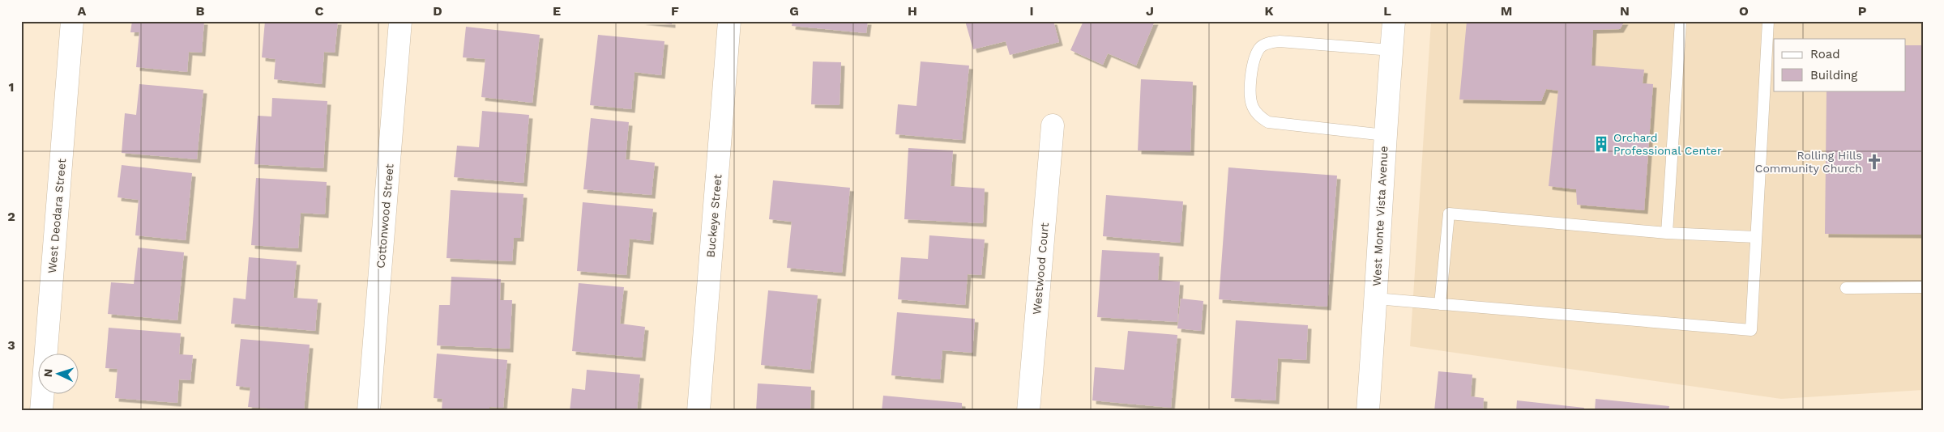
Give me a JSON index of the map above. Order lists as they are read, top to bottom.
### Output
{
  "streets": {
    "street": [
      "West Deodara Street",
      "Cottonwood Street",
      "Buckeye Street",
      "West Monte Vista Avenue",
      "Westwood Court"
    ]
  },
  "places": {
    "building": ["Orchard Professional Center"],
    "church": ["Rolling Hills Community Church"]
  },
  "legend": ["Road", "Building"],
  "north": "left",
  "grid": {
    "columns": [
      "A",
      "B",
      "C",
      "D",
      "E",
      "F",
      "G",
      "H",
      "I",
      "J",
      "K",
      "L",
      "M",
      "N",
      "O",
      "P"
    ],
    "rows": ["1", "2", "3"]
  }
}
